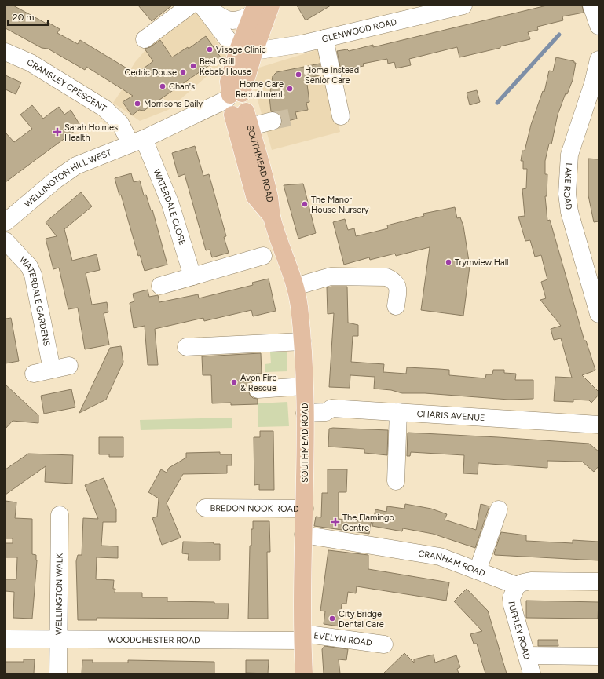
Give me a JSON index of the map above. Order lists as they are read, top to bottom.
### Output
{
  "streets": {
    "main road": ["SOUTHMEAD ROAD"],
    "street": [
      "GLENWOOD ROAD",
      "CRANSLEY CRESCENT",
      "WELLINGTON HILL WEST",
      "LAKE ROAD",
      "WATERDALE CLOSE",
      "WATERDALE GARDENS",
      "CHARIS AVENUE",
      "BREDON NOOK ROAD",
      "CRANHAM ROAD",
      "WELLINGTON WALK",
      "TUFFLEY ROAD",
      "EVELYN ROAD",
      "WOODCHESTER ROAD"
    ]
  },
  "crossings": [
    ["CRANSLEY CRESCENT", "WELLINGTON HILL WEST"],
    ["CRANSLEY CRESCENT", "WATERDALE CLOSE"],
    ["SOUTHMEAD ROAD", "WELLINGTON HILL WEST"],
    ["SOUTHMEAD ROAD", "CHARIS AVENUE"],
    ["SOUTHMEAD ROAD", "BREDON NOOK ROAD"],
    ["SOUTHMEAD ROAD", "CRANHAM ROAD"],
    ["SOUTHMEAD ROAD", "EVELYN ROAD"],
    ["SOUTHMEAD ROAD", "WOODCHESTER ROAD"],
    ["WELLINGTON HILL WEST", "WATERDALE CLOSE"],
    ["CRANHAM ROAD", "TUFFLEY ROAD"],
    ["WELLINGTON WALK", "WOODCHESTER ROAD"],
    ["EVELYN ROAD", "WOODCHESTER ROAD"]
  ],
  "places": {
    "other": [
      "Visage Clinic",
      "Best Grill Kebab House",
      "Cedric Douse",
      "Home Instead Senior Care",
      "Chan's",
      "Home Care Recruitment",
      "Morrisons Daily",
      "The Manor House Nursery",
      "Trymview Hall",
      "Avon Fire & Rescue",
      "City Bridge Dental Care"
    ],
    "health": ["Sarah Holmes Health", "The Flamingo Centre"]
  },
  "scale_bar": "20 m"
}
